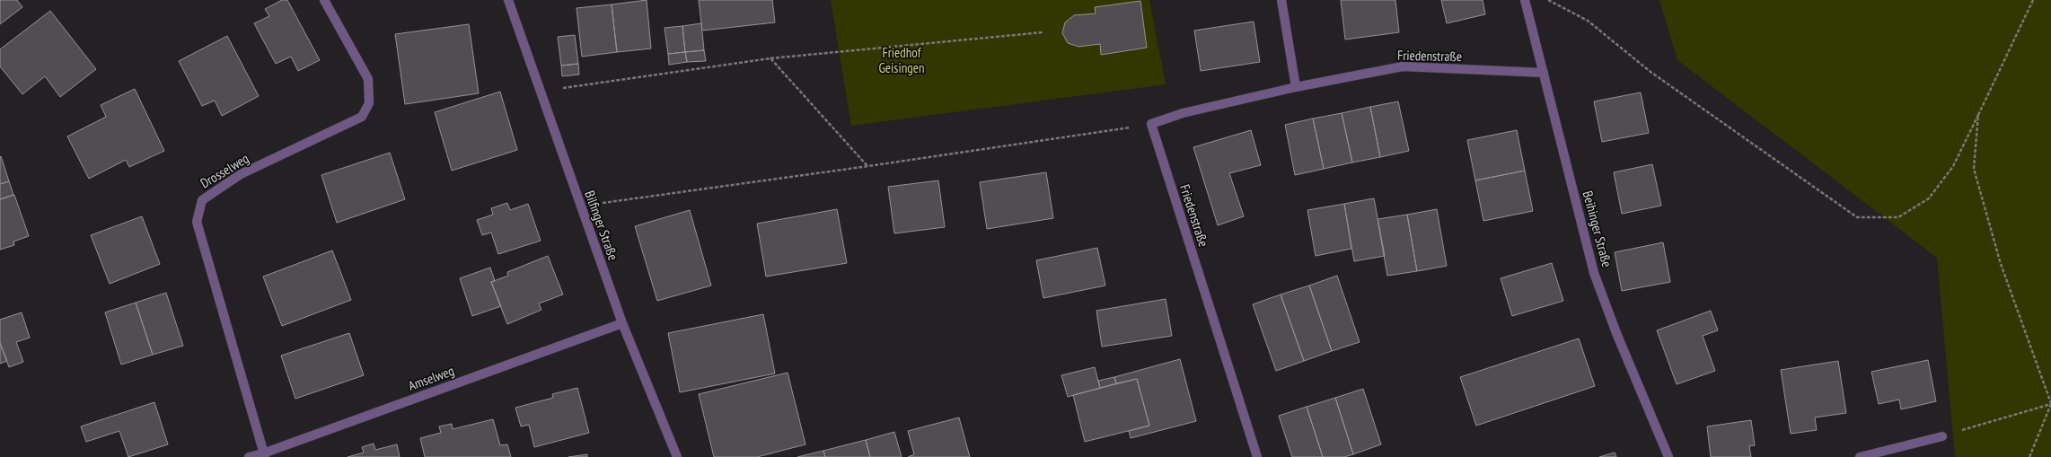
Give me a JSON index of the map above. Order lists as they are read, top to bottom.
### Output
{
  "streets": {
    "street": [
      "Friedenstraße",
      "Drosselweg",
      "Bilfinger Straße",
      "Beihinger Straße",
      "Amselweg"
    ]
  },
  "crossings": [
    ["Friedenstraße", "Beihinger Straße"],
    ["Drosselweg", "Amselweg"],
    ["Bilfinger Straße", "Amselweg"]
  ],
  "parks": ["Friedhof Geisingen"]
}
